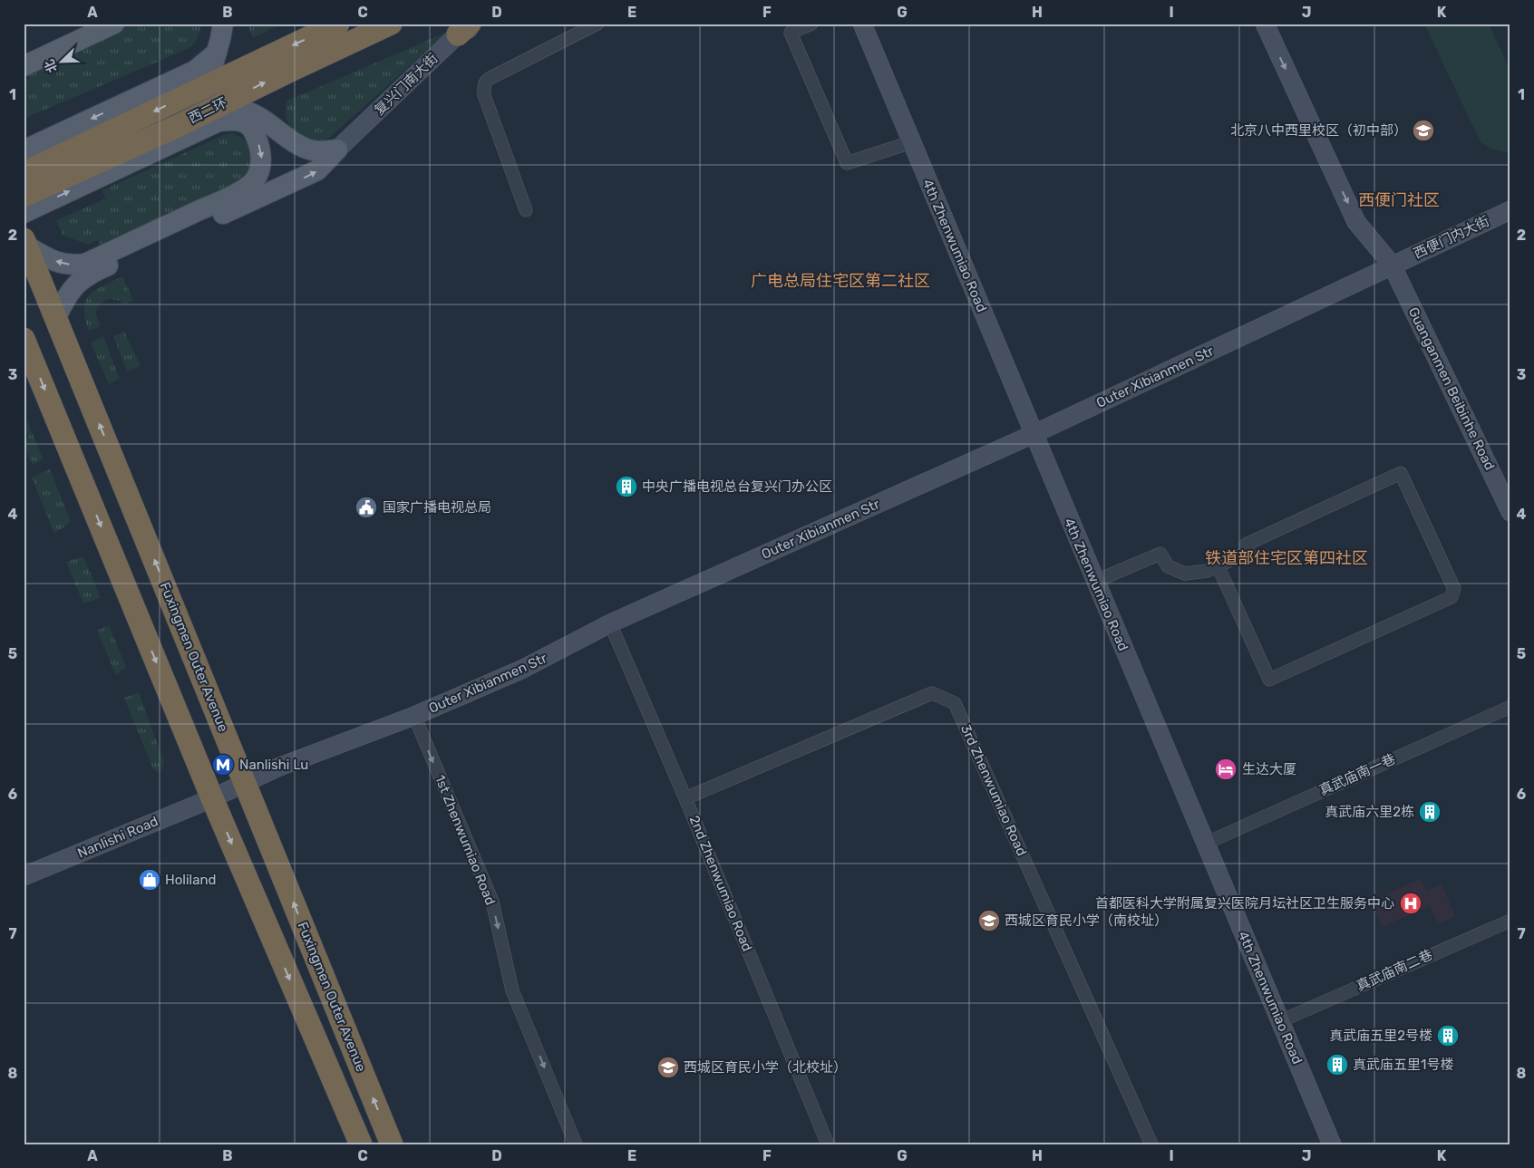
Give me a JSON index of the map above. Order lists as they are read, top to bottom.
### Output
{
  "streets": {
    "highway": ["西二环", "Fuxingmen Outer Avenue"],
    "street": [
      "复兴门南大街",
      "西便门内大街",
      "4th Zhenwumiao Road",
      "Outer Xibianmen Str",
      "Guanganmen Beibinhe Road",
      "真武庙南一巷",
      "3rd Zhenwumiao Road",
      "Nanlishi Road",
      "1st Zhenwumiao Road",
      "2nd Zhenwumiao Road",
      "真武庙南二巷"
    ]
  },
  "crossings": [
    ["西便门内大街", "Outer Xibianmen Str"],
    ["西便门内大街", "Guanganmen Beibinhe Road"],
    ["4th Zhenwumiao Road", "Outer Xibianmen Str"],
    ["4th Zhenwumiao Road", "真武庙南一巷"],
    ["4th Zhenwumiao Road", "真武庙南二巷"],
    ["Outer Xibianmen Str", "Guanganmen Beibinhe Road"],
    ["Outer Xibianmen Str", "Fuxingmen Outer Avenue"],
    ["Outer Xibianmen Str", "Nanlishi Road"],
    ["Outer Xibianmen Str", "1st Zhenwumiao Road"],
    ["Outer Xibianmen Str", "2nd Zhenwumiao Road"],
    ["3rd Zhenwumiao Road", "2nd Zhenwumiao Road"]
  ],
  "one_way": ["Guanganmen Beibinhe Road", "1st Zhenwumiao Road"],
  "districts": ["西便门社区", "广电总局住宅区第二社区", "铁道部住宅区第四社区"],
  "places": {
    "school or university": ["北京八中西里校区（初中部）", "西城区育民小学（南校址）", "西城区育民小学（北校址）"],
    "building": [
      "中央广播电视总台复兴门办公区",
      "真武庙六里2栋",
      "真武庙五里2号楼",
      "真武庙五里1号楼"
    ],
    "public building": ["国家广播电视总局"],
    "metro station": ["Nanlishi Lu"],
    "hotel": ["生达大厦"],
    "shop": ["Holiland"],
    "hospital": ["首都医科大学附属复兴医院月坛社区卫生服务中心"]
  },
  "north": "bottom left",
  "grid": {
    "columns": [
      "A",
      "B",
      "C",
      "D",
      "E",
      "F",
      "G",
      "H",
      "I",
      "J",
      "K"
    ],
    "rows": [
      "1",
      "2",
      "3",
      "4",
      "5",
      "6",
      "7",
      "8"
    ]
  }
}
